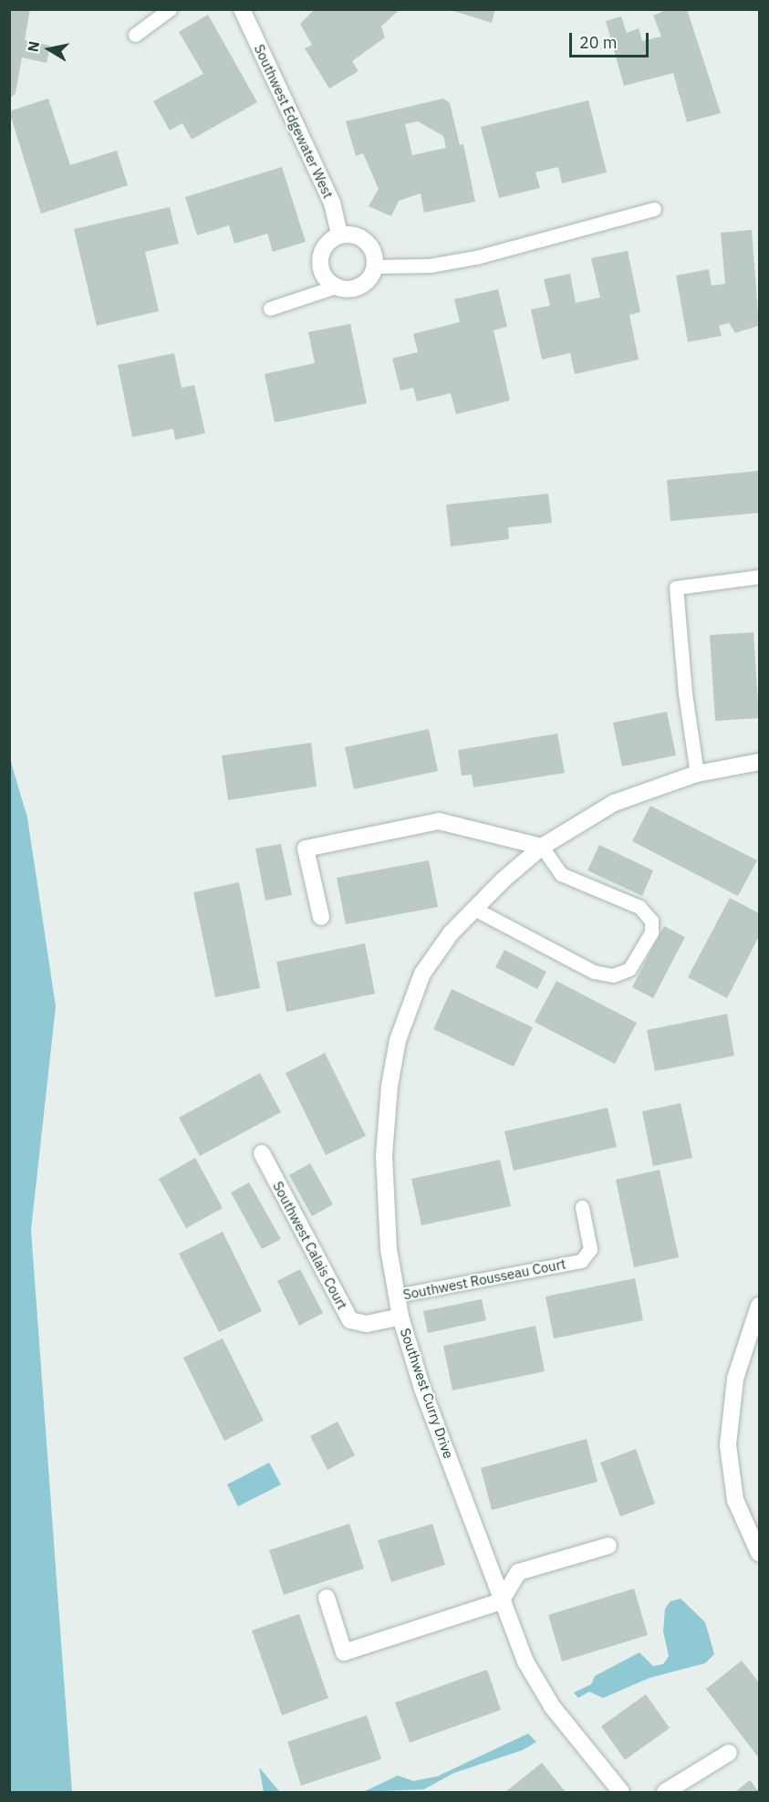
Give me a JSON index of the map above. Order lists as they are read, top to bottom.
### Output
{
  "streets": {
    "street": ["Southwest Edgewater West", "Southwest Calais Court", "Southwest Curry Drive"],
    "lane": ["Southwest Rousseau Court"]
  },
  "crossings": [
    ["Southwest Calais Court", "Southwest Curry Drive"],
    ["Southwest Rousseau Court", "Southwest Curry Drive"]
  ],
  "scale_bar": "20 m",
  "north": "left"
}
